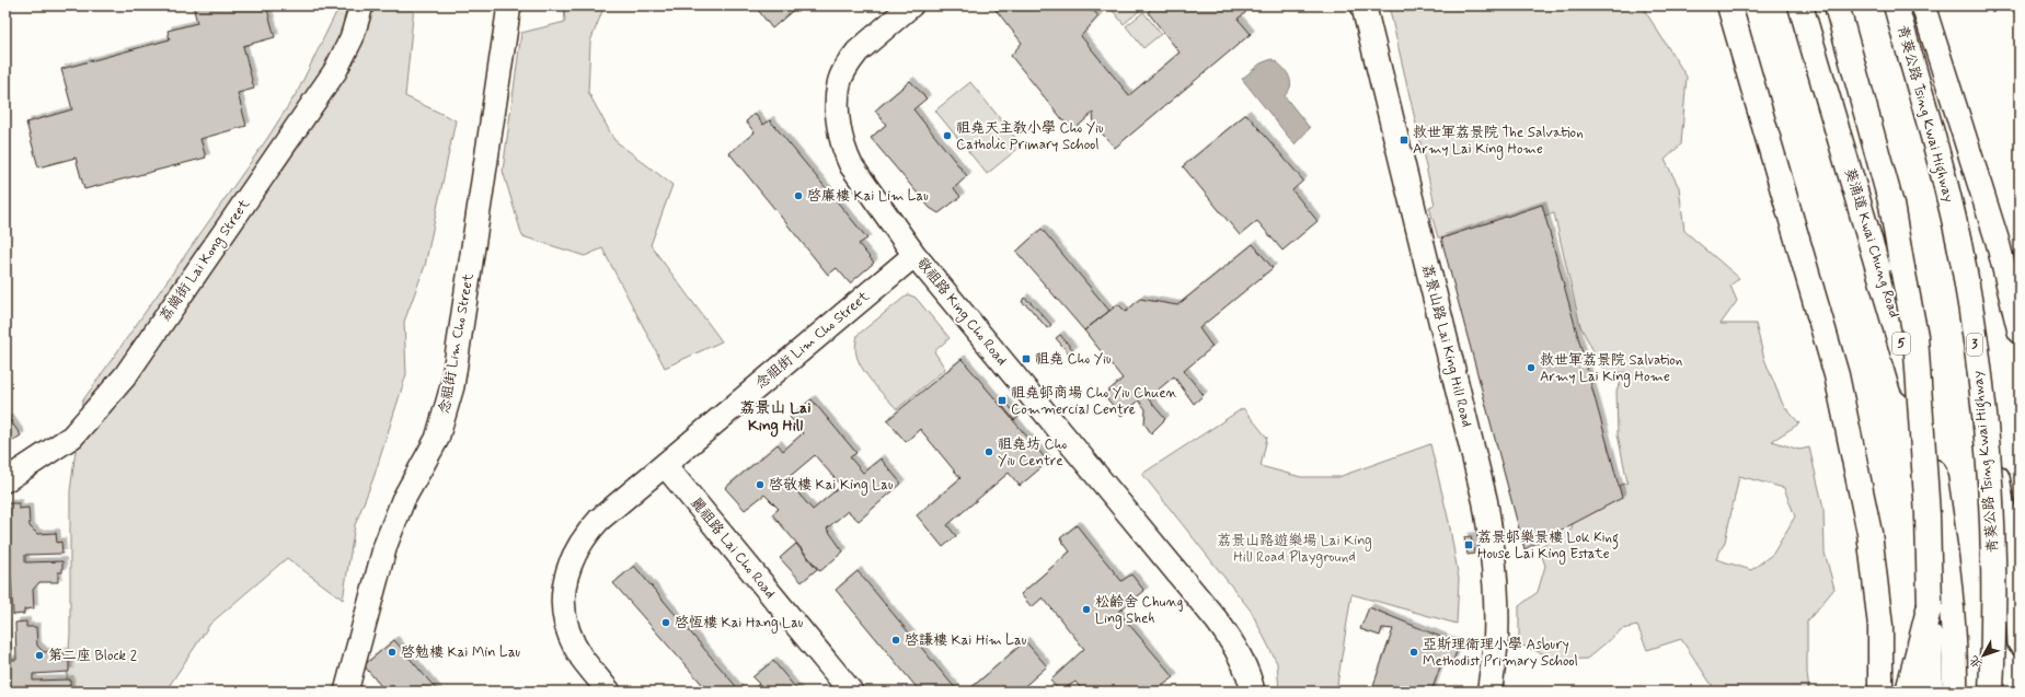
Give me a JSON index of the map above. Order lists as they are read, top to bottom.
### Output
{
  "streets": {
    "main road": [
      "青葵公路 Tsing Kwai Highway",
      "葵涌道 Kwai Chung Road",
      "5",
      "3",
      "荔景山路 Lai King Hill Road"
    ],
    "street": [
      "荔崗街 Lai Kong Street",
      "敬祖路 King Cho Road",
      "念祖街 Lim Cho Street",
      "麗祖路 Lai Cho Road"
    ]
  },
  "crossings": [
    ["敬祖路 King Cho Road", "念祖街 Lim Cho Street"],
    ["念祖街 Lim Cho Street", "麗祖路 Lai Cho Road"]
  ],
  "districts": ["荔景山 Lai King Hill"],
  "parks": ["荔景山路遊樂場 Lai King Hill Road Playground"],
  "places": {
    "other": [
      "祖堯天主教小學 Cho Yiu Catholic Primary School",
      "啓廉樓 Kai Lim Lau",
      "救世軍荔景院 Salvation Army Lai King Home",
      "祖堯坊 Cho Yiu Centre",
      "啓敬樓 Kai King Lau",
      "松齡舍 Chung Ling Sheh",
      "啓恆樓 Kai Hang Lau",
      "啓謙樓 Kai Him Lau",
      "啓勉樓 Kai Min Lau",
      "亞斯理衛理小學 Asbury Methodist Primary School",
      "第二座 Block 2"
    ],
    "transit": [
      "救世軍荔景院 The Salvation Army Lai King Home",
      "祖堯 Cho Yiu",
      "祖堯邨商場 Cho Yiu Chuen Commercial Centre",
      "荔景邨樂景樓 Lok King House Lai King Estate"
    ]
  },
  "north": "bottom left"
}
